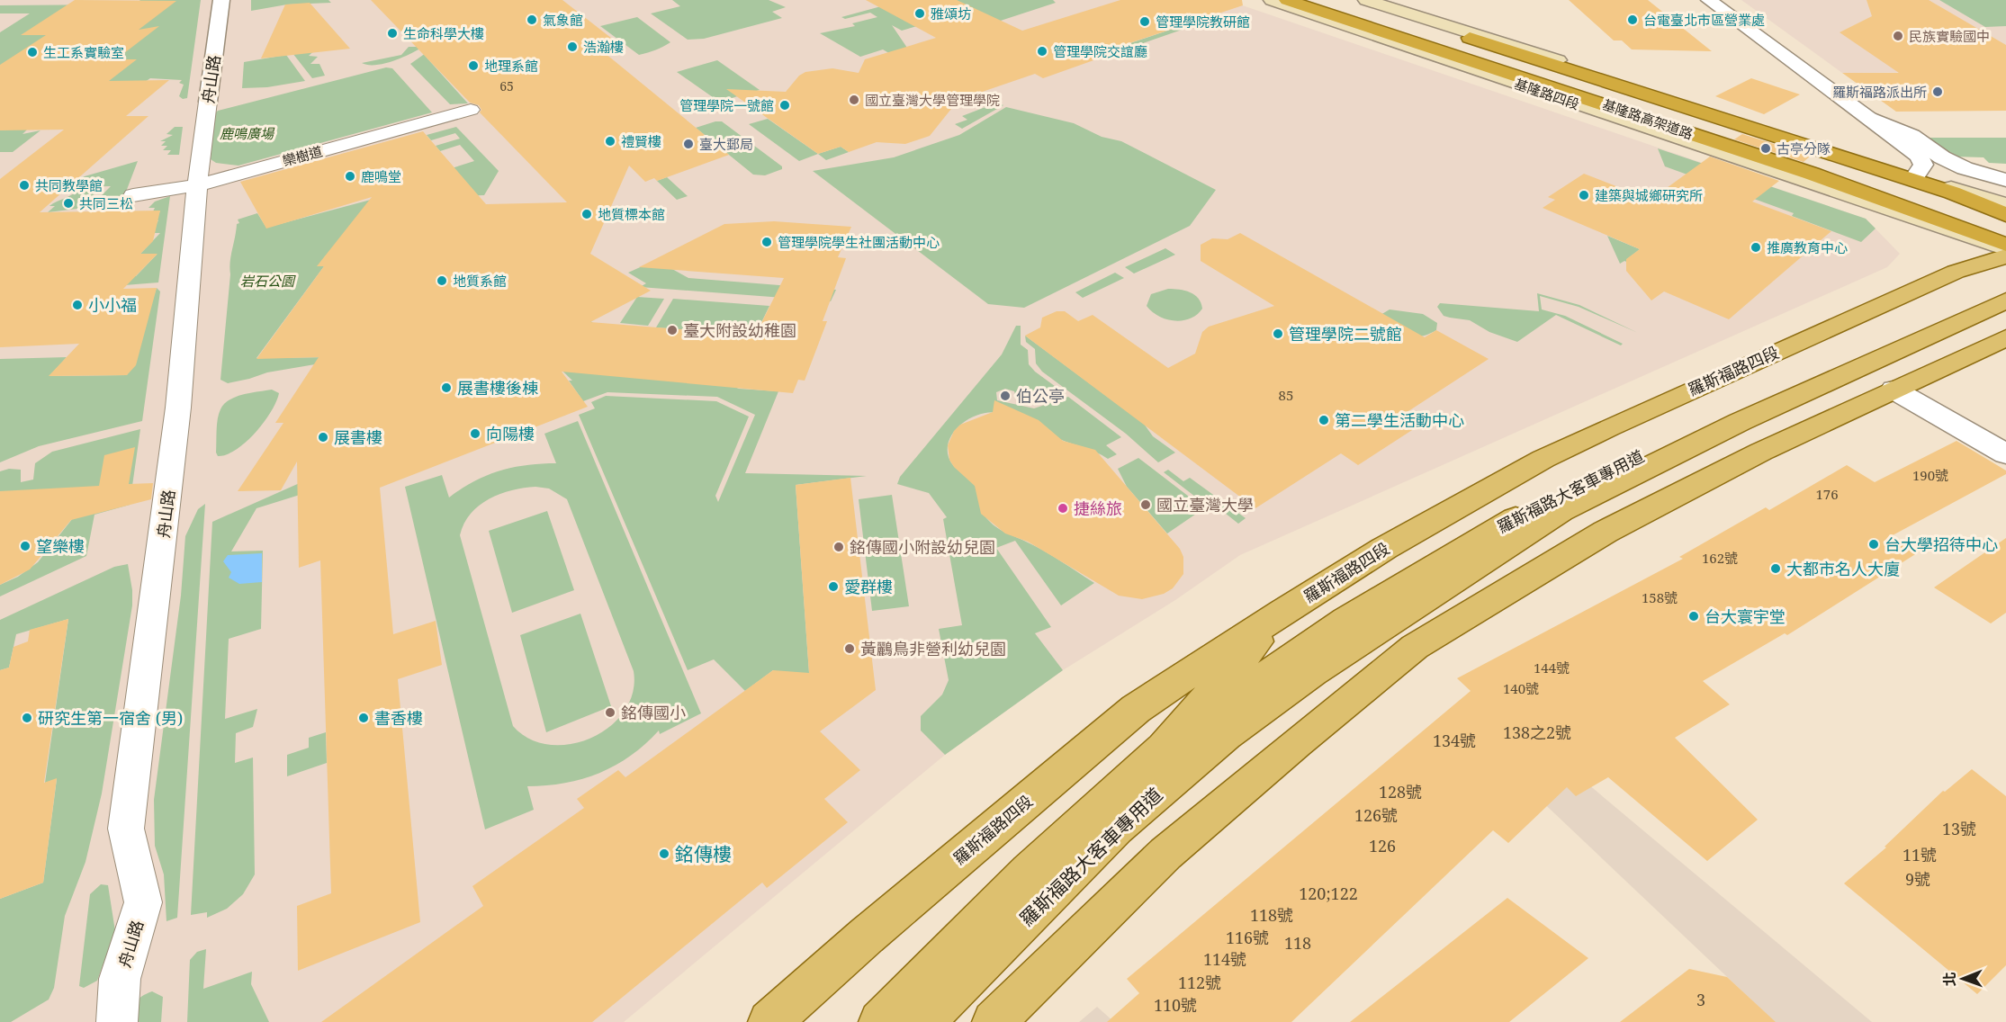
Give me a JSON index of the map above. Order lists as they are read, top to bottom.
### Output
{
  "streets": {
    "highway": ["基隆路高架道路"],
    "main road": ["基隆路四段", "羅斯福路四段", "羅斯福路大客車專用道"],
    "street": ["舟山路", "欒樹道"]
  },
  "crossings": [
    ["舟山路", "欒樹道"],
    ["基隆路四段", "基隆路高架道路"],
    ["羅斯福路四段", "羅斯福路大客車專用道"]
  ],
  "parks": ["鹿鳴廣場", "岩石公園"],
  "places": [
    "雅頌坊",
    "氣象館",
    "台電臺北市區營業處",
    "管理學院教研館",
    "生命科學大樓",
    "民族實驗國中",
    "浩瀚樓",
    "管理學院交誼廳",
    "生工系實驗室",
    "地理系館",
    "羅斯福路派出所",
    "國立臺灣大學管理學院",
    "管理學院一號館",
    "禮賢樓",
    "臺大郵局",
    "古亭分隊",
    "鹿鳴堂",
    "共同教學館",
    "建築與城鄉研究所",
    "共同三松",
    "地質標本館",
    "管理學院學生社團活動中心",
    "推廣教育中心",
    "地質系館",
    "小小福",
    "臺大附設幼稚園",
    "管理學院二號館",
    "展書樓後棟",
    "伯公亭",
    "第二學生活動中心",
    "向陽樓",
    "展書樓",
    "國立臺灣大學",
    "捷絲旅",
    "台大學招待中心",
    "望樂樓",
    "銘傳國小附設幼兒園",
    "大都市名人大廈",
    "愛群樓",
    "台大寰宇堂",
    "黃鸝鳥非營利幼兒園",
    "銘傳國小",
    "研究生第一宿舍 (男)",
    "書香樓",
    "銘傳樓"
  ],
  "house_numbers": [
    "65",
    "85",
    "190號",
    "176",
    "162號",
    "158號",
    "144號",
    "140號",
    "138之2號",
    "134號",
    "128號",
    "126號",
    "13號",
    "126",
    "11號",
    "9號",
    "120;122",
    "118號",
    "116號",
    "118",
    "114號",
    "112號",
    "3",
    "110號"
  ],
  "north": "left"
}
